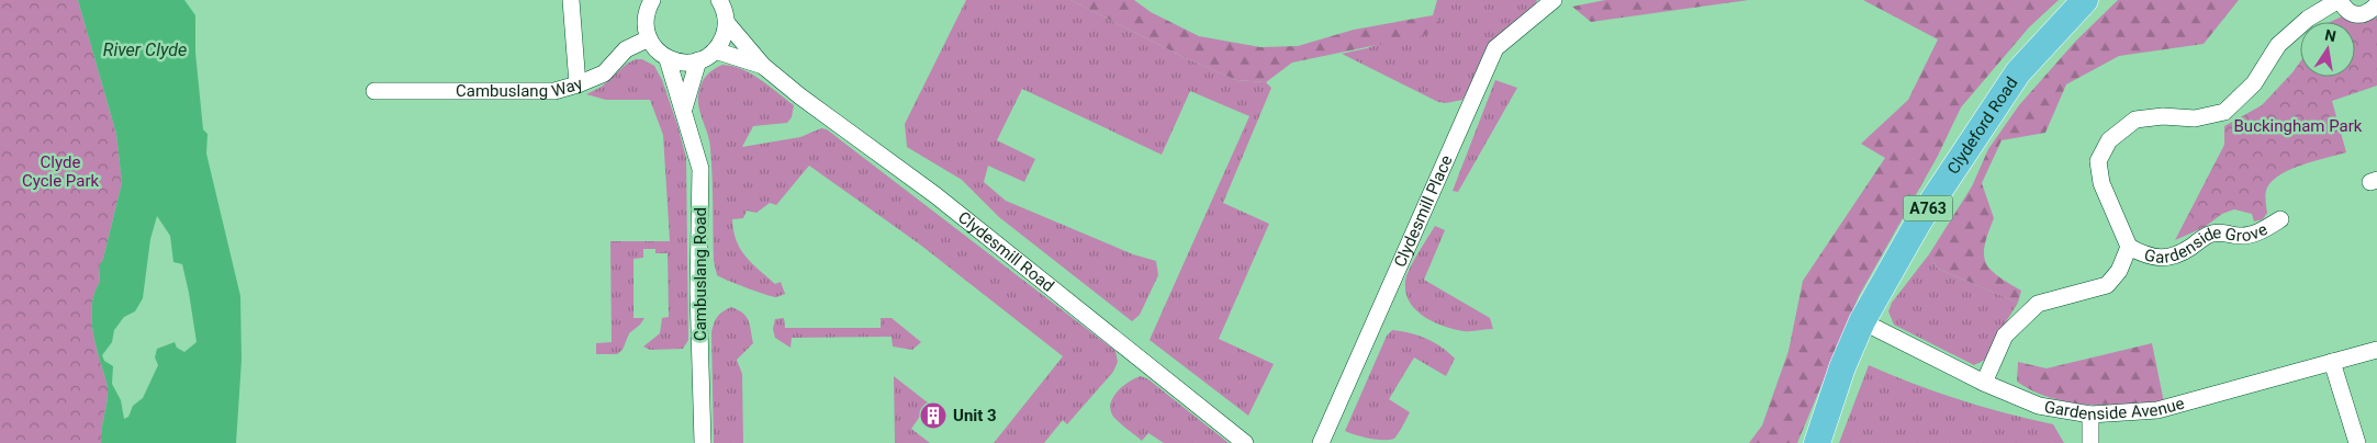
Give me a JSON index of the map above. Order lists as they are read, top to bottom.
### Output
{
  "streets": {
    "main road": ["Clydeford Road", "A763"],
    "street": [
      "Cambuslang Way",
      "Clydesmill Place",
      "Gardenside Grove",
      "Clydesmill Road",
      "Cambuslang Road",
      "Gardenside Avenue"
    ]
  },
  "crossings": [
    ["Clydeford Road", "Gardenside Avenue"],
    ["Gardenside Grove", "Gardenside Avenue"]
  ],
  "water": ["River Clyde"],
  "parks": ["Buckingham Park", "Clyde Cycle Park"],
  "places": {
    "building": ["Unit 3"]
  },
  "north": "top"
}
